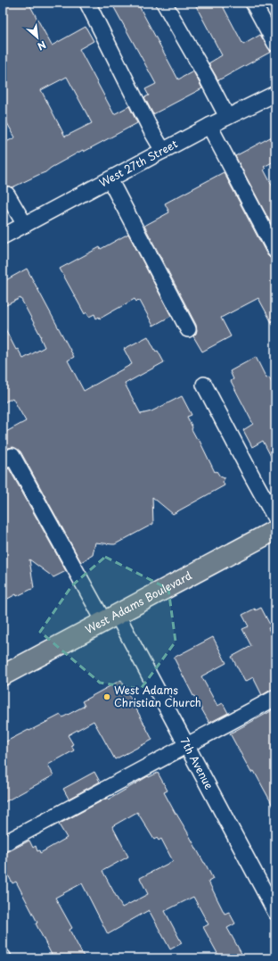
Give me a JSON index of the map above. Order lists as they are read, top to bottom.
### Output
{
  "streets": {
    "main road": ["West Adams Boulevard"],
    "street": ["West 27th Street", "7th Avenue"]
  },
  "crossings": [
    ["West Adams Boulevard", "7th Avenue"]
  ],
  "places": ["West Adams Christian Church"],
  "north": "bottom right"
}
